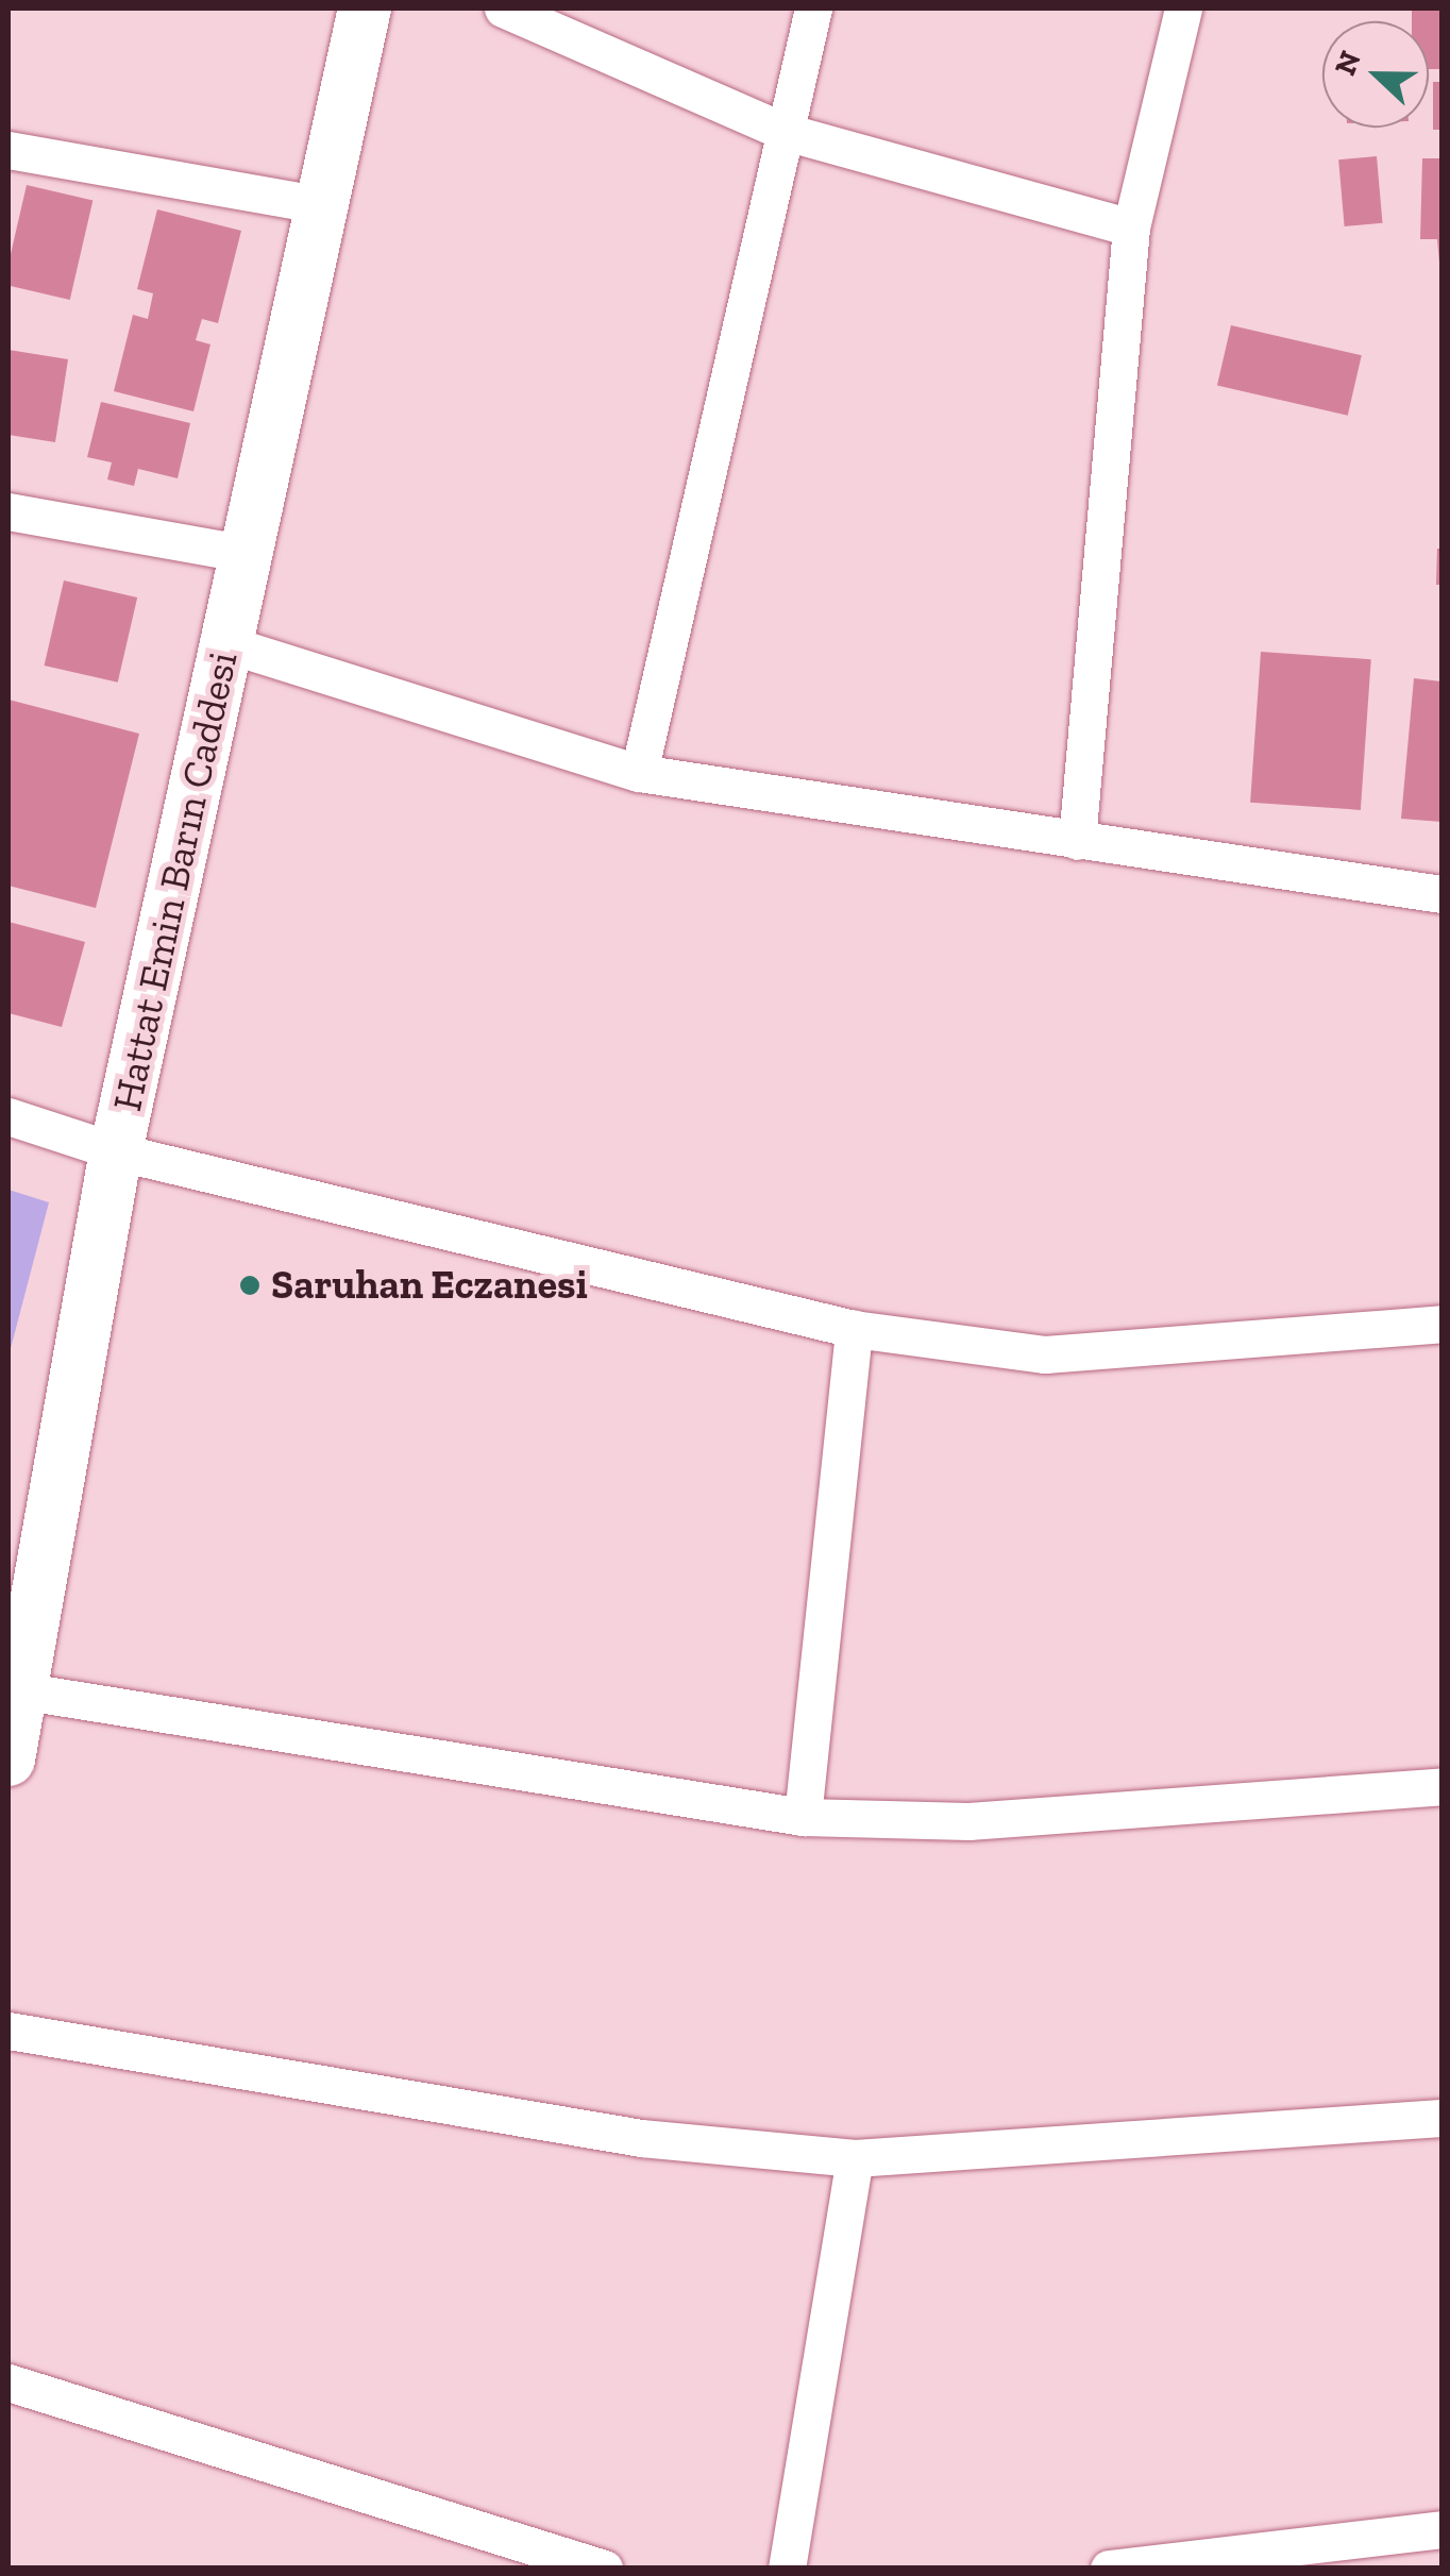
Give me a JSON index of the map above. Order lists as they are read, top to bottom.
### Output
{
  "streets": {
    "main road": ["Hattat Emin Barın Caddesi"]
  },
  "places": ["Saruhan Eczanesi"],
  "north": "left"
}
